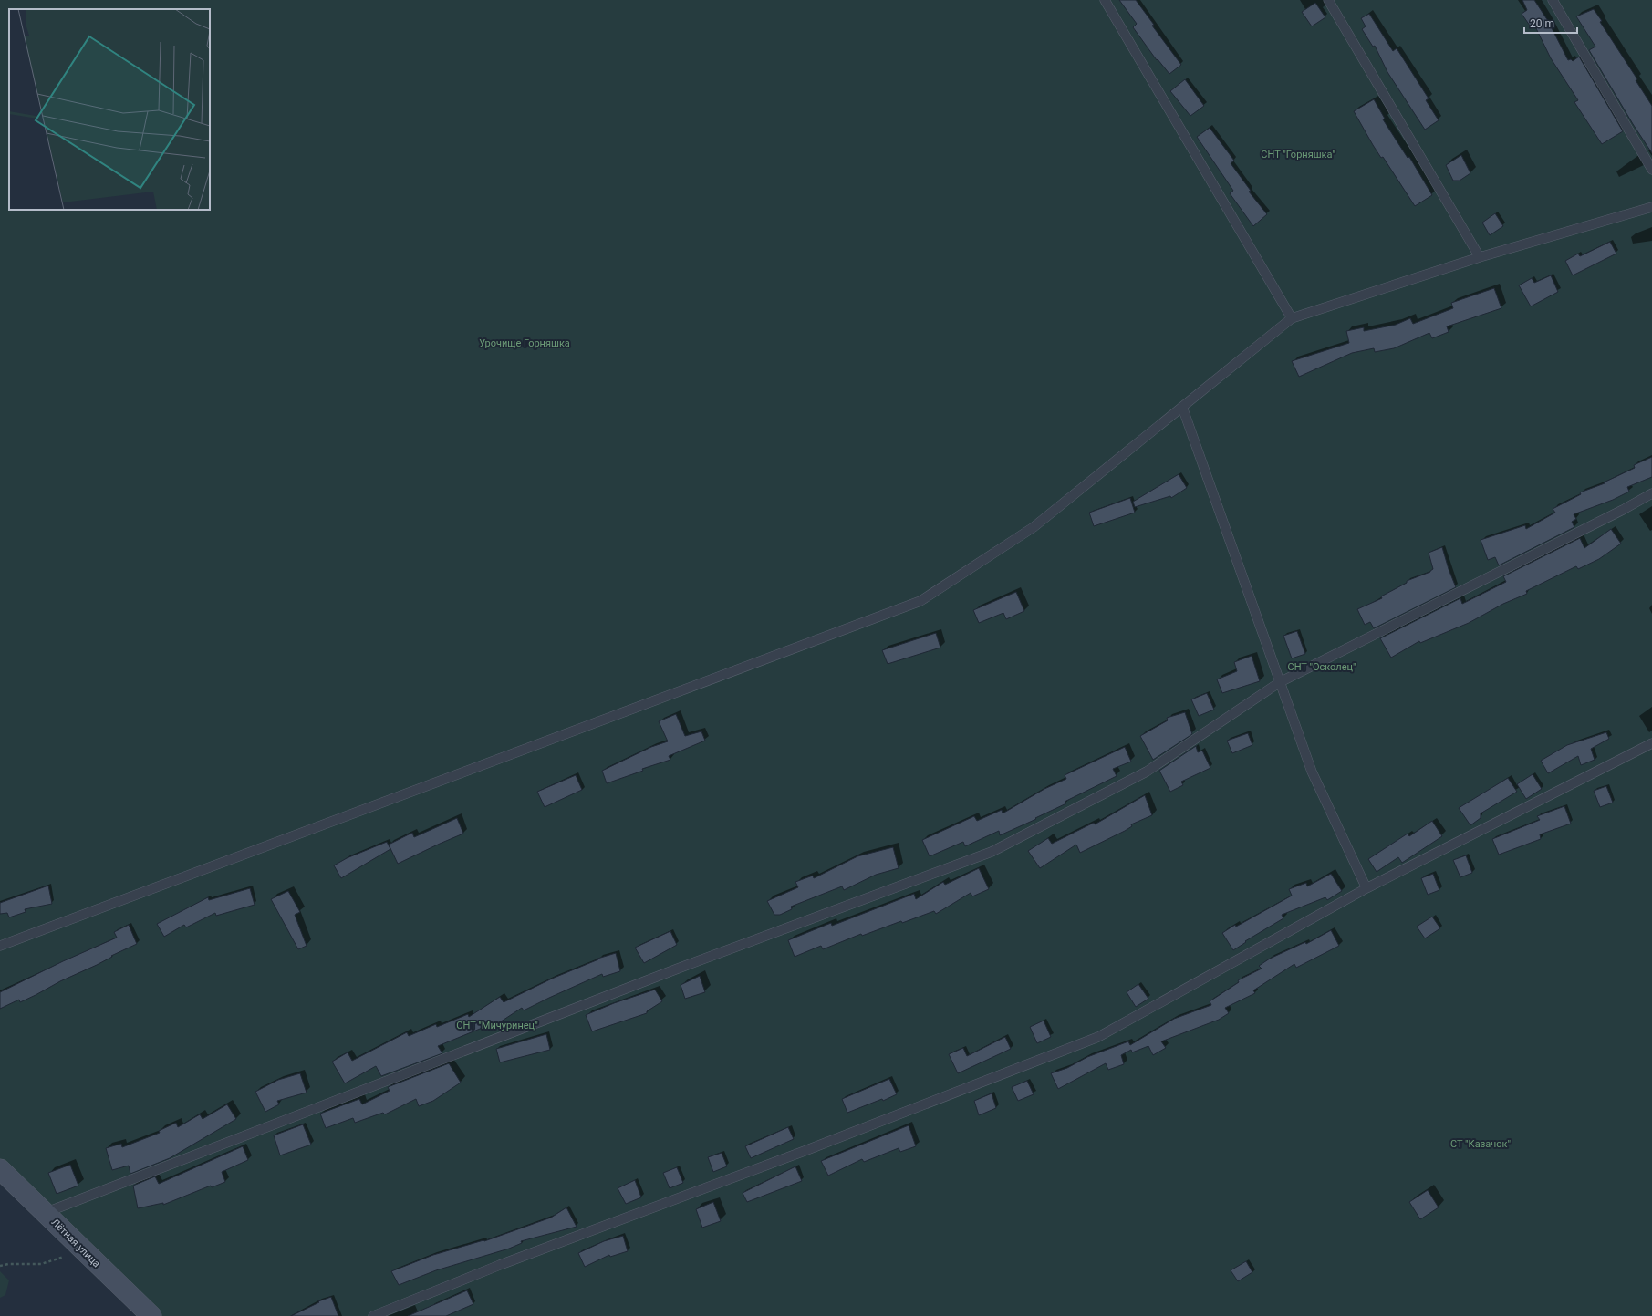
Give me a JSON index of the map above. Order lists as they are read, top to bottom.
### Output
{
  "streets": {
    "street": ["Лётная улица"]
  },
  "parks": [
    "СНТ \"Горняшка\"",
    "Урочище Горняшка",
    "СНТ \"Осколец\"",
    "СНТ \"Мичуринец\"",
    "СТ \"Казачок\""
  ],
  "scale_bar": "20 m"
}
